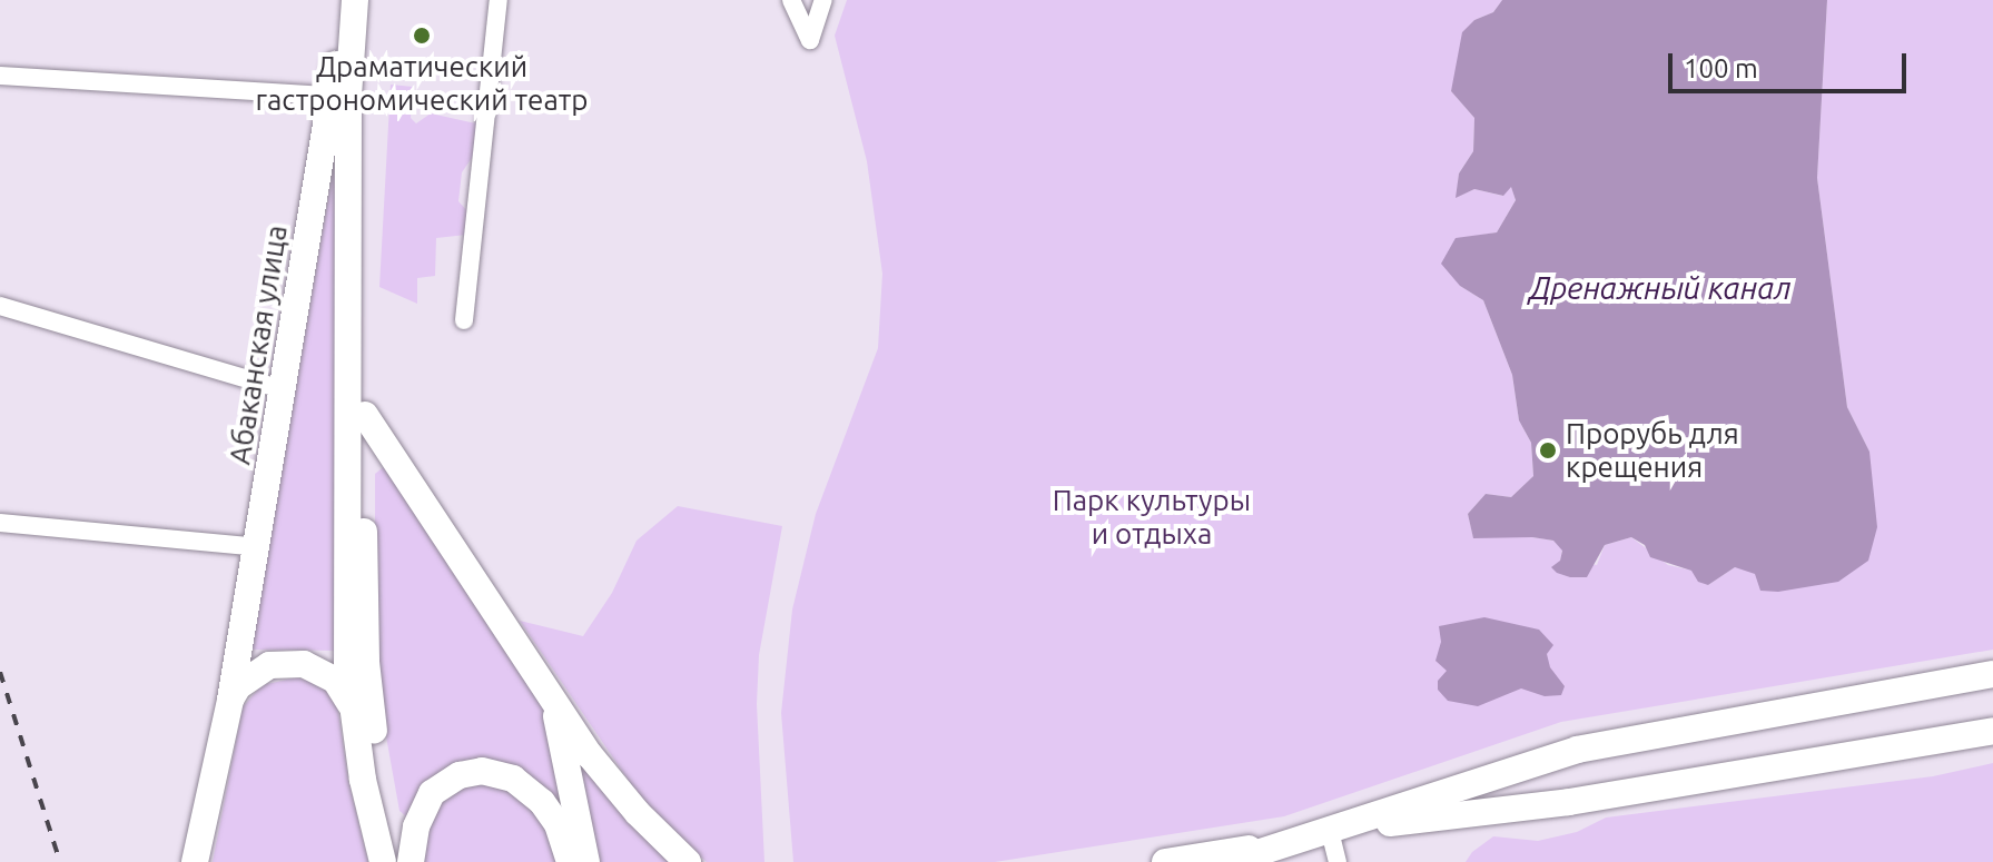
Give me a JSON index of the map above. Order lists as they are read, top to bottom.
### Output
{
  "streets": {
    "main road": ["Абаканская улица"]
  },
  "water": ["Дренажный канал"],
  "parks": ["Парк культуры и отдыха"],
  "places": ["Драматический гастрономический театр", "Прорубь для крещения"],
  "scale_bar": "100 m"
}
